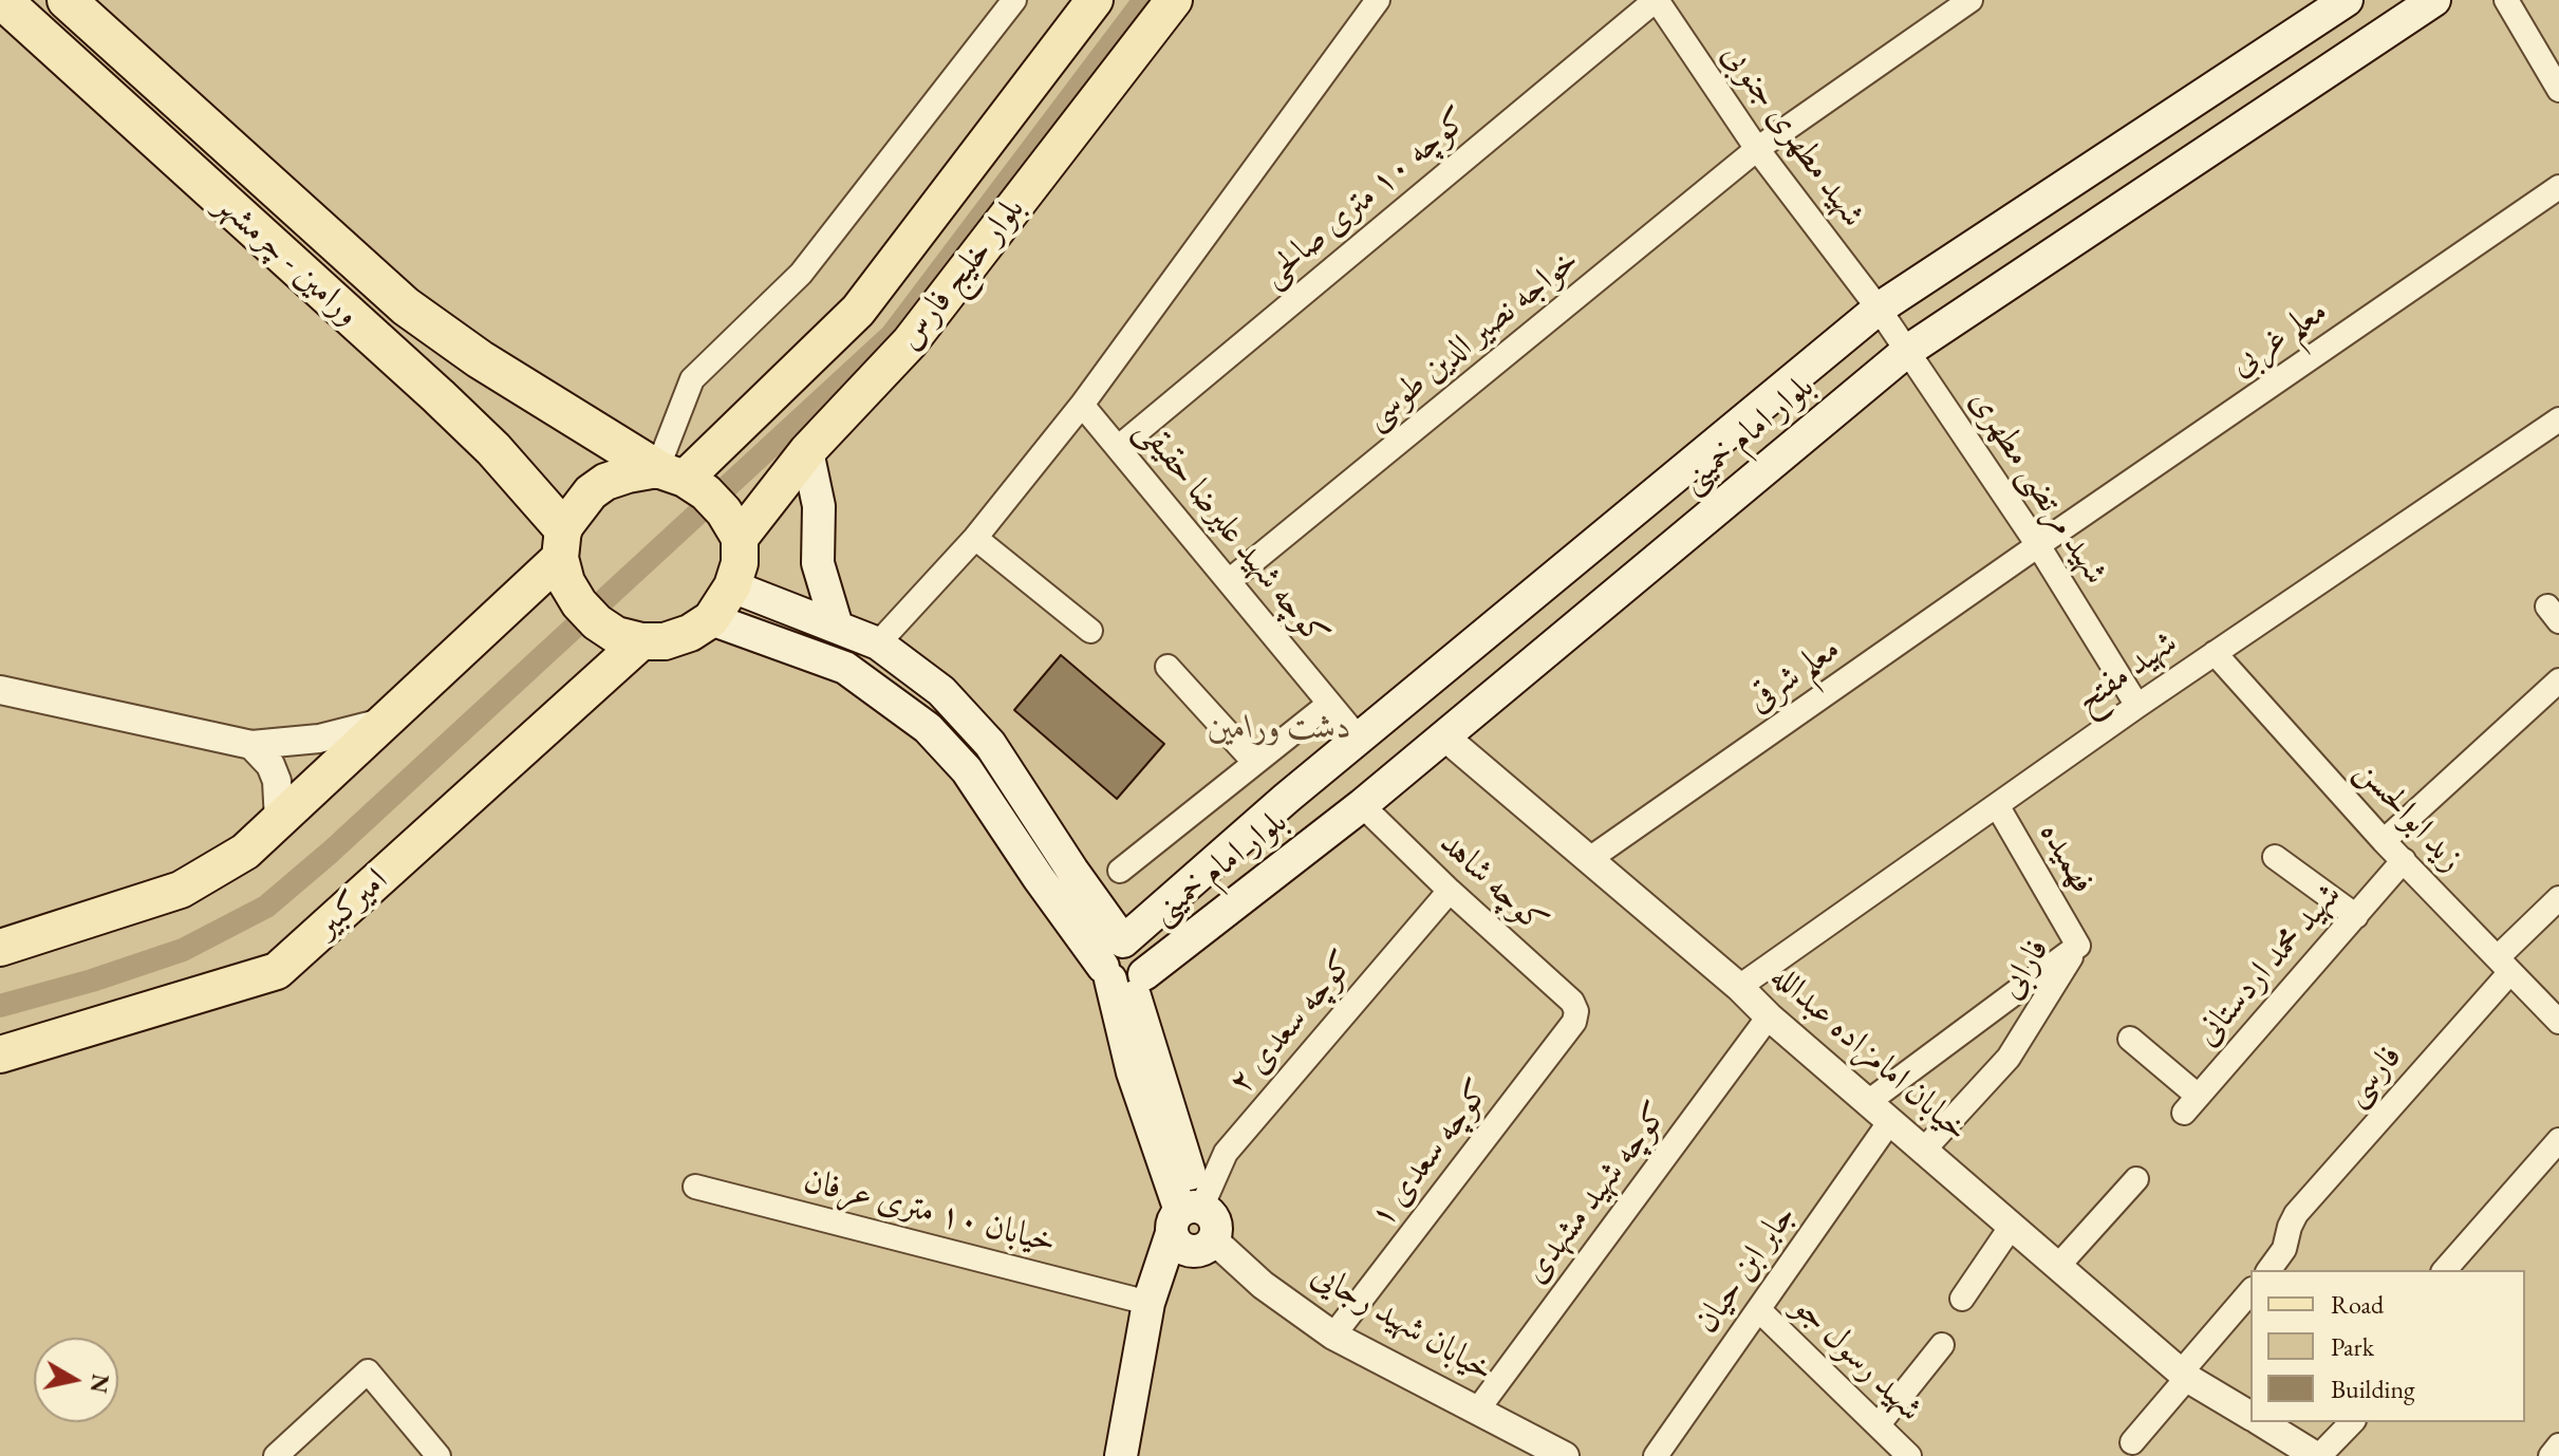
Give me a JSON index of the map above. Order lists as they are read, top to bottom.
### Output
{
  "streets": {
    "highway": ["ورامین - چرمشهر"],
    "main road": [
      "بلوار خلیج فارس",
      "بلوار امام خمینی",
      "امیرکبیر",
      "خیابان شهید رجایی"
    ],
    "street": [
      "شهید مطهری جنوبی",
      "کوچه ۱۰ متری صالحی",
      "معلم غربی",
      "خواجه نصیر الدین طوسی",
      "شهید مرتضی مطهری",
      "کوچه شهید علیرضا حقیقی",
      "شهید مفتح",
      "معلم شرقی",
      "زید ابوالحسن",
      "فهمیده",
      "کوچه شاهد",
      "شهید محمد اردستانی",
      "فارابی",
      "کوچه سعدی ۲",
      "خیابان امامزاده عبدالله",
      "فارسی",
      "کوچه سعدی ۱",
      "کوچه شهید مشهدی",
      "خیابان ۱۰ متری عرفان",
      "جابر ابن حیان",
      "شهید رسول جو"
    ]
  },
  "crossings": [
    ["شهید مطهری جنوبی", "کوچه ۱۰ متری صالحی"],
    ["شهید مطهری جنوبی", "خواجه نصیر الدین طوسی"],
    ["شهید مطهری جنوبی", "بلوار امام خمینی"],
    ["شهید مطهری جنوبی", "شهید مرتضی مطهری"],
    ["کوچه ۱۰ متری صالحی", "کوچه شهید علیرضا حقیقی"],
    ["ورامین - چرمشهر", "بلوار خلیج فارس"],
    ["ورامین - چرمشهر", "امیرکبیر"],
    ["بلوار خلیج فارس", "امیرکبیر"],
    ["معلم غربی", "شهید مرتضی مطهری"],
    ["معلم غربی", "معلم شرقی"],
    ["خواجه نصیر الدین طوسی", "کوچه شهید علیرضا حقیقی"],
    ["بلوار امام خمینی", "شهید مرتضی مطهری"],
    ["بلوار امام خمینی", "کوچه شهید علیرضا حقیقی"],
    ["بلوار امام خمینی", "کوچه شاهد"],
    ["بلوار امام خمینی", "خیابان امامزاده عبدالله"],
    ["بلوار امام خمینی", "خیابان شهید رجایی"],
    ["شهید مرتضی مطهری", "شهید مفتح"],
    ["شهید مرتضی مطهری", "معلم شرقی"],
    ["شهید مفتح", "زید ابوالحسن"],
    ["شهید مفتح", "فهمیده"],
    ["شهید مفتح", "خیابان امامزاده عبدالله"],
    ["معلم شرقی", "خیابان امامزاده عبدالله"],
    ["زید ابوالحسن", "شهید محمد اردستانی"],
    ["زید ابوالحسن", "فارسی"],
    ["فهمیده", "فارابی"],
    ["کوچه شاهد", "کوچه سعدی ۲"],
    ["کوچه شاهد", "کوچه سعدی ۱"],
    ["فارابی", "خیابان امامزاده عبدالله"],
    ["کوچه سعدی ۲", "خیابان شهید رجایی"],
    ["خیابان امامزاده عبدالله", "کوچه شهید مشهدی"],
    ["خیابان امامزاده عبدالله", "جابر ابن حیان"],
    ["کوچه سعدی ۱", "خیابان شهید رجایی"],
    ["کوچه شهید مشهدی", "خیابان شهید رجایی"],
    ["جابر ابن حیان", "شهید رسول جو"]
  ],
  "parks": ["دشت ورامین"],
  "legend": ["Road", "Park", "Building"],
  "north": "right"
}
